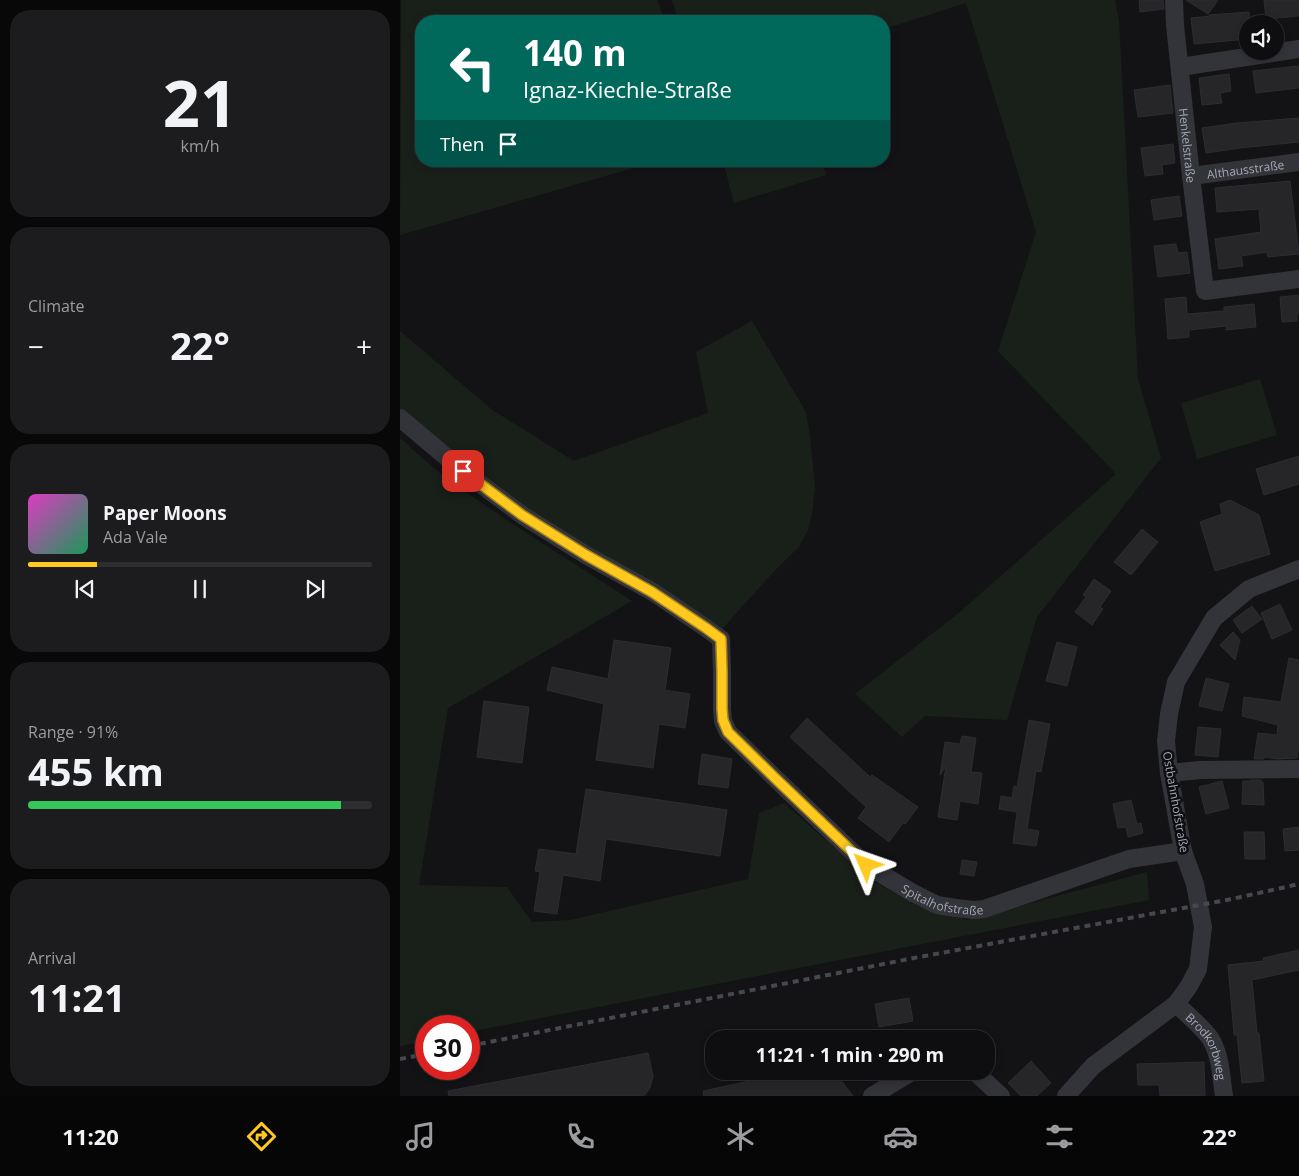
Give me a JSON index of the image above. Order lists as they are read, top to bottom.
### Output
{
  "streets": {
    "street": [
      "Henkelstraße",
      "Althausstraße",
      "Ostbahnhofstraße",
      "Spitalhofstraße",
      "Brodkorbweg"
    ]
  },
  "crossings": [
    ["Henkelstraße", "Althausstraße"],
    ["Ostbahnhofstraße", "Spitalhofstraße"],
    ["Ostbahnhofstraße", "Brodkorbweg"]
  ],
  "page": {
    "tile": [
      ["21", "km/h"],
      "Climate",
      ["Range · 91%", "455 km"],
      ["Arrival", "11:21"]
    ],
    "turn": ["140 m", "Ignaz-Kiechle-Straße"],
    "then": "Then",
    "heat": ["−", "22°", "+"],
    "song": ["Paper Moons", "Ada Vale"],
    "limit": "30",
    "trip": "11:21 · 1 min · 290 m",
    "tabs": ["11:20", "22°"]
  }
}
